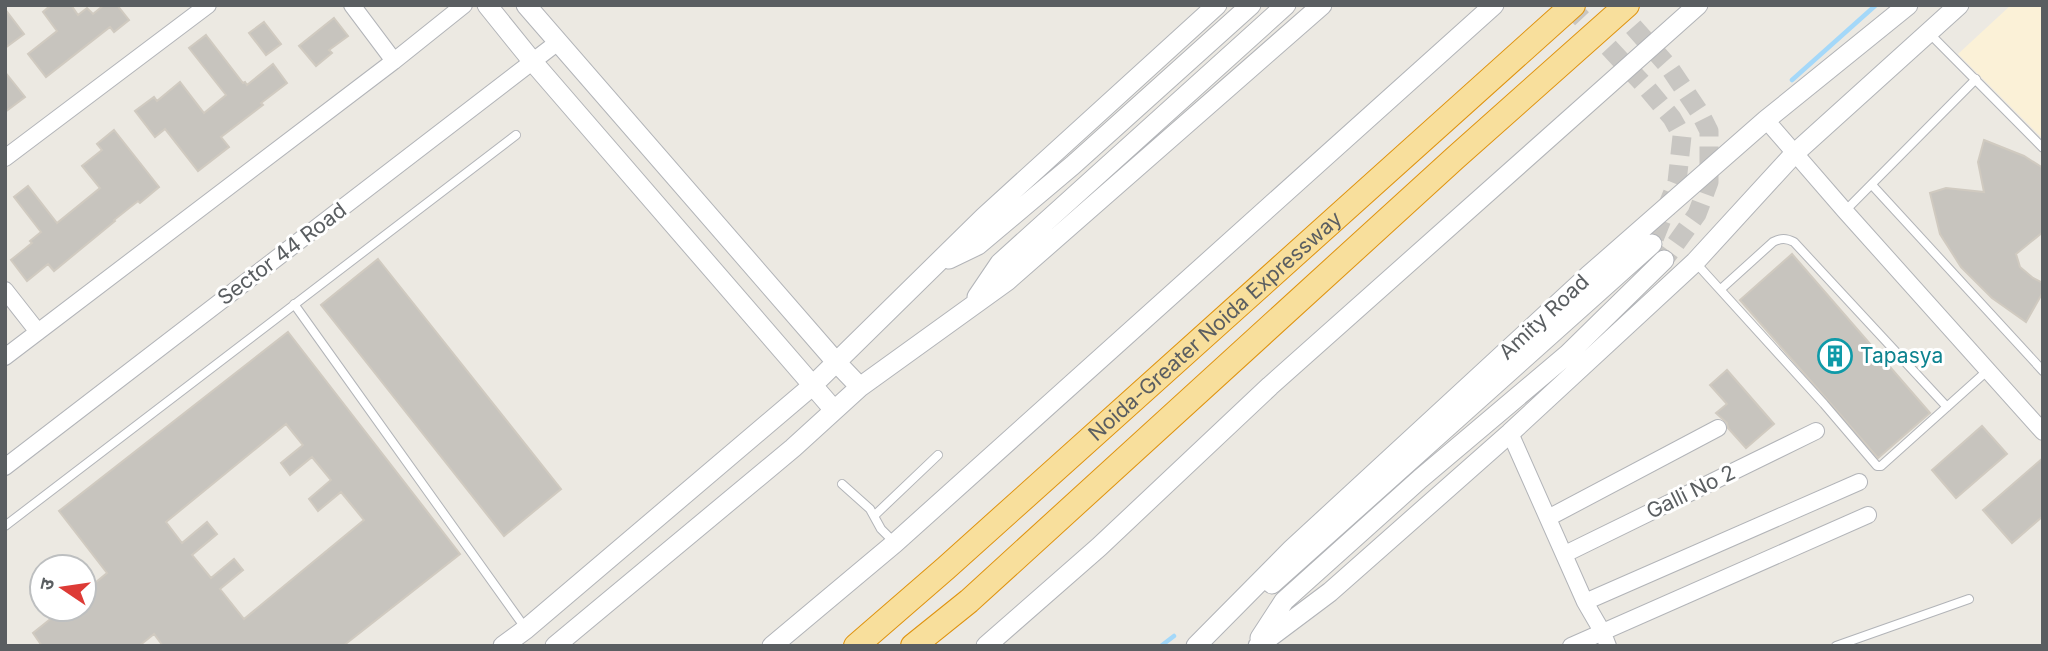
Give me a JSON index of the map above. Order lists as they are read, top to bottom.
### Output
{
  "streets": {
    "highway": ["Noida-Greater Noida Expressway"],
    "street": ["Sector 44 Road", "Amity Road", "Galli No 2"]
  },
  "places": {
    "building": ["Tapasya"]
  },
  "north": "left"
}
